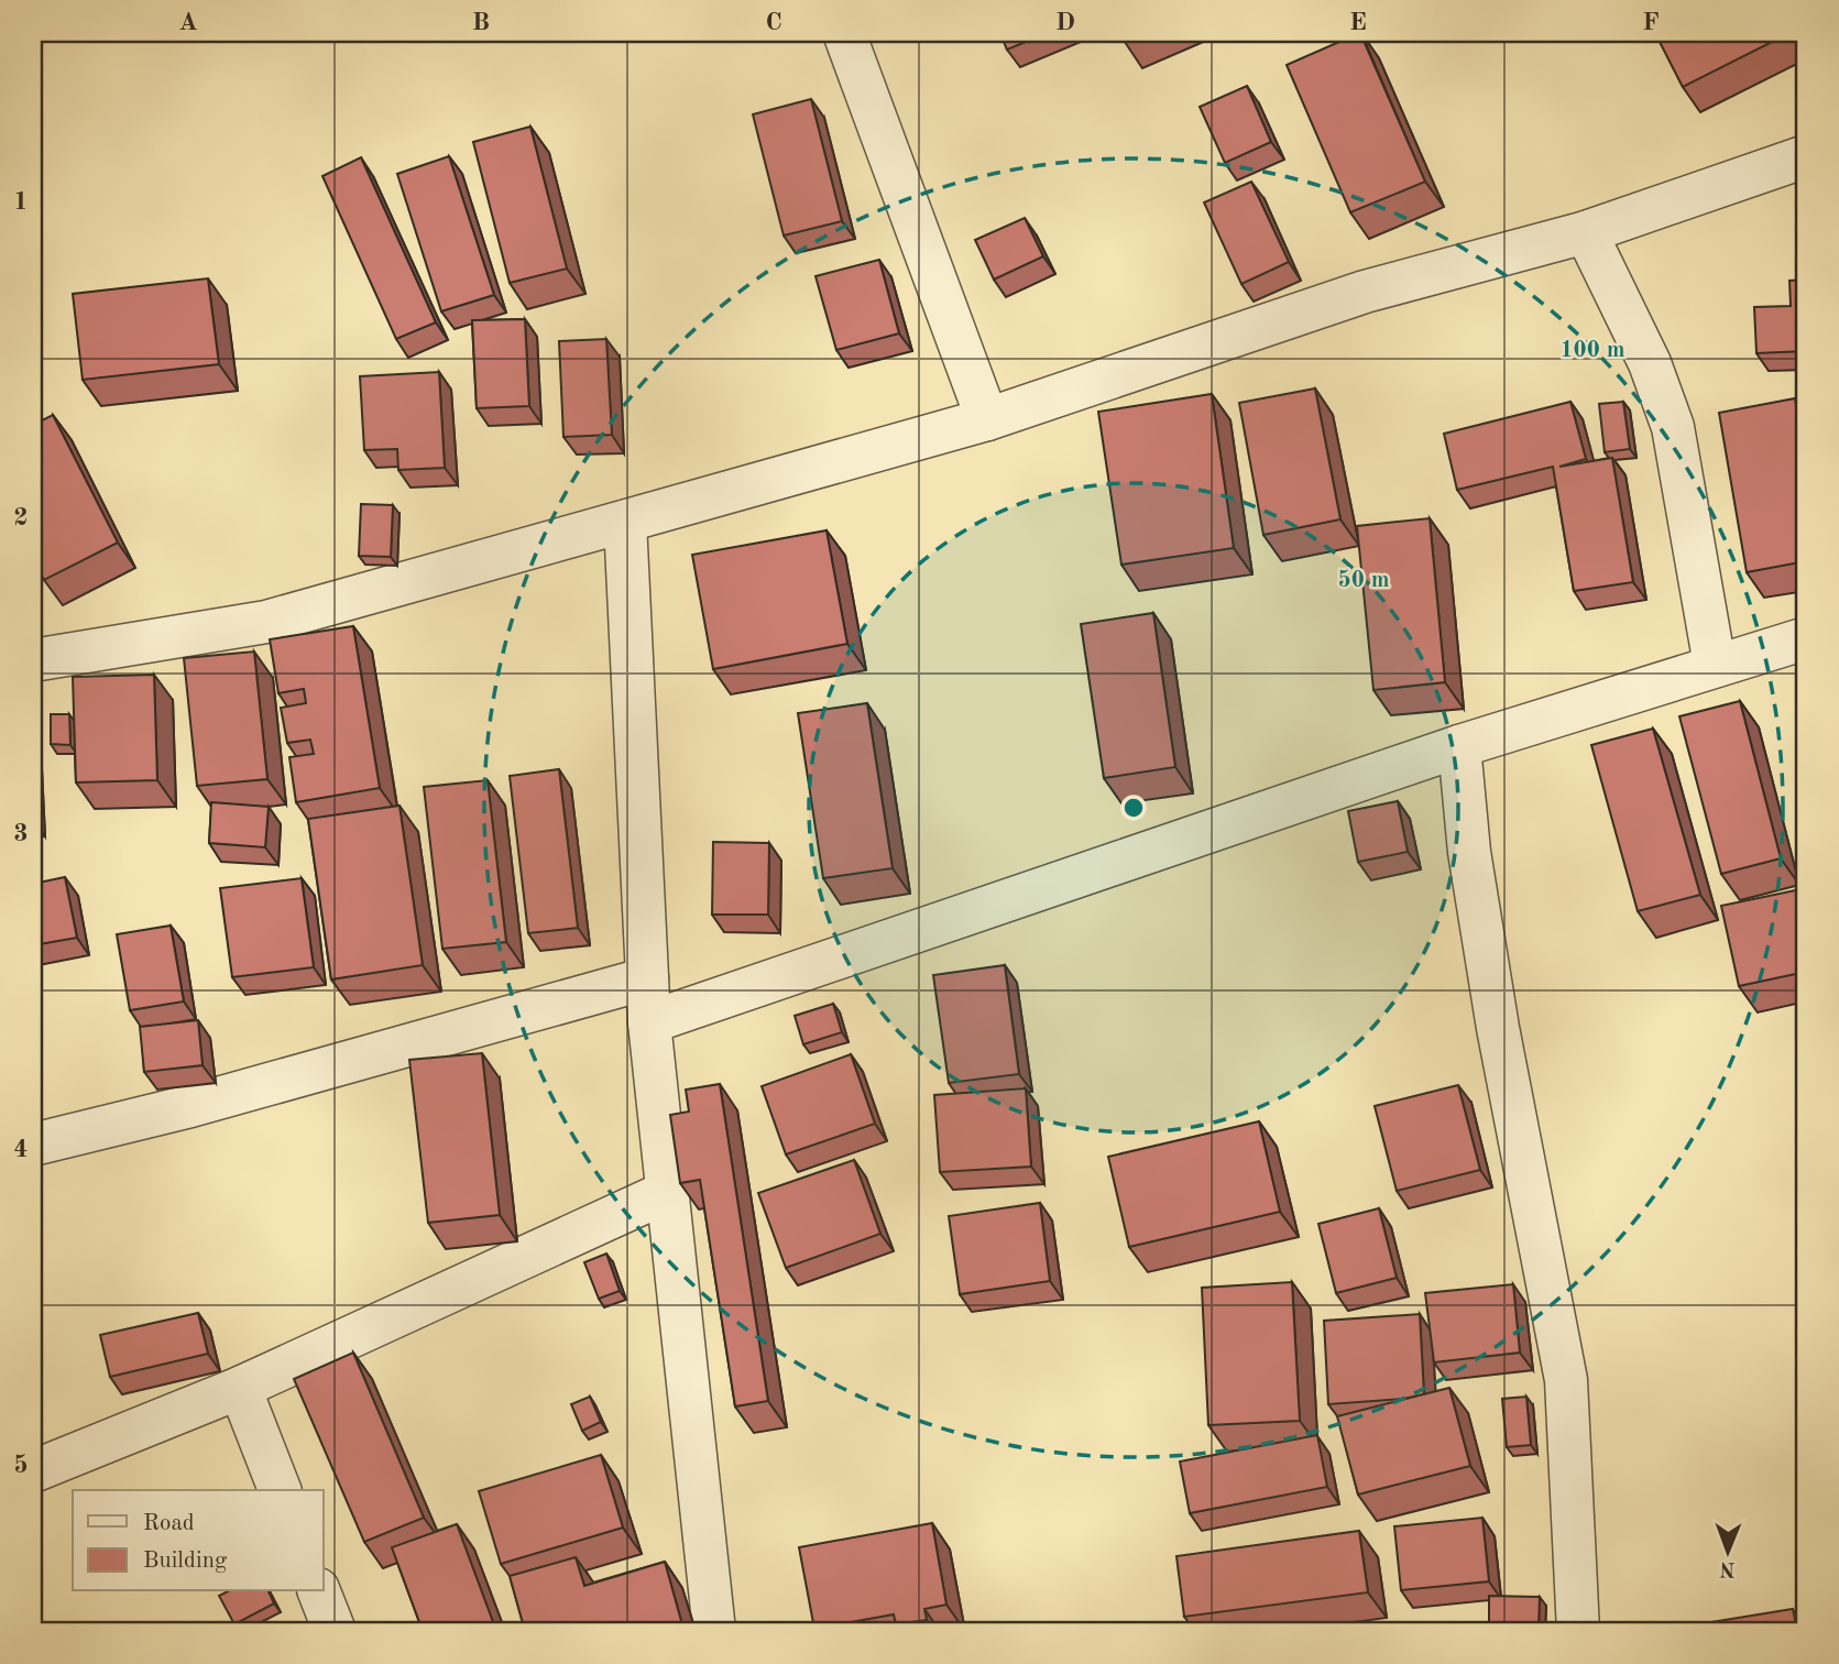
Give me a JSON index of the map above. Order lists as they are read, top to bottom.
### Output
{
  "legend": ["Road", "Building"],
  "north": "bottom",
  "grid": {
    "columns": [
      "A",
      "B",
      "C",
      "D",
      "E",
      "F"
    ],
    "rows": [
      "1",
      "2",
      "3",
      "4",
      "5"
    ]
  },
  "rings": ["100 m", "50 m"]
}
